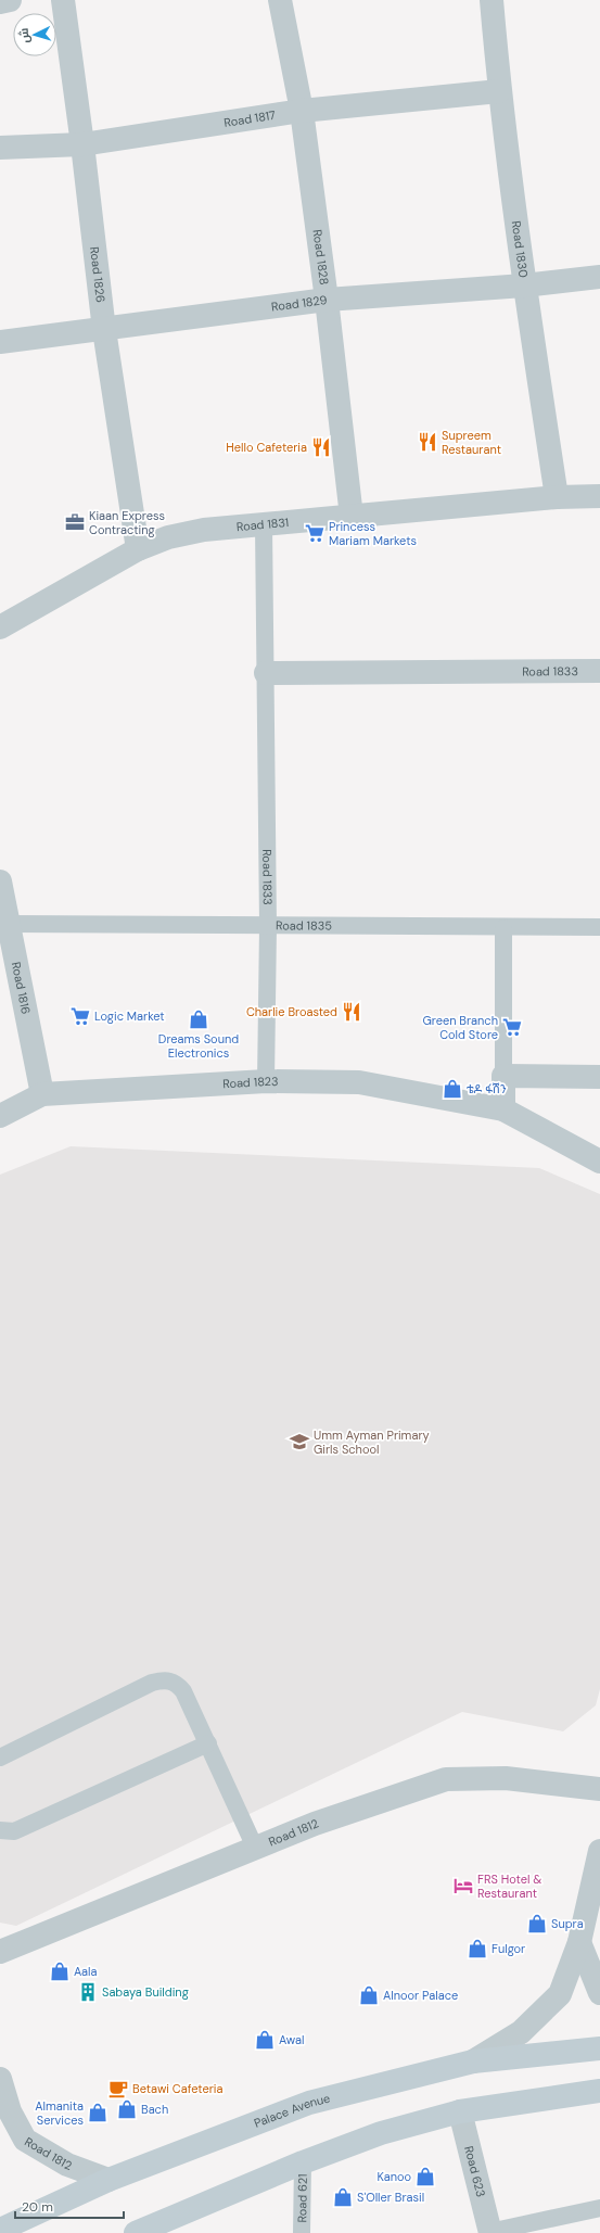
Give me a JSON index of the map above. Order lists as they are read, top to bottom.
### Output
{
  "streets": {
    "main road": ["Palace Avenue"],
    "street": [
      "Road 1817",
      "Road 1830",
      "Road 1828",
      "Road 1826",
      "Road 1829",
      "Road 1831",
      "Road 1833",
      "Road 1816",
      "Road 1823",
      "Road 1812",
      "Road 623"
    ],
    "lane": ["Road 1835", "Road 621"]
  },
  "crossings": [
    ["Road 1817", "Road 1830"],
    ["Road 1817", "Road 1828"],
    ["Road 1817", "Road 1826"],
    ["Road 1830", "Road 1829"],
    ["Road 1830", "Road 1831"],
    ["Road 1828", "Road 1829"],
    ["Road 1828", "Road 1831"],
    ["Road 1826", "Road 1829"],
    ["Road 1826", "Road 1831"],
    ["Road 1831", "Road 1833"],
    ["Road 1833", "Road 1835"],
    ["Road 1833", "Road 1823"],
    ["Road 1835", "Road 1816"],
    ["Road 1816", "Road 1823"],
    ["Road 1812", "Palace Avenue"]
  ],
  "places": {
    "restaurant": ["Supreem Restaurant", "Hello Cafeteria", "Charlie Broasted"],
    "office": ["Kiaan Express Contracting"],
    "supermarket": ["Princess Mariam Markets", "Logic Market", "Green Branch Cold Store"],
    "shop": [
      "Dreams Sound Electronics",
      "ቴዶ ፋሽን",
      "Supra",
      "Fulgor",
      "Aala",
      "Alnoor Palace",
      "Awal",
      "Bach",
      "Almanita Services",
      "Kanoo",
      "S'Oller Brasil"
    ],
    "school or university": ["Umm Ayman Primary Girls School"],
    "hotel": ["FRS Hotel & Restaurant"],
    "building": ["Sabaya Building"],
    "cafe": ["Betawi Cafeteria"]
  },
  "scale_bar": "20 m",
  "north": "left"
}
